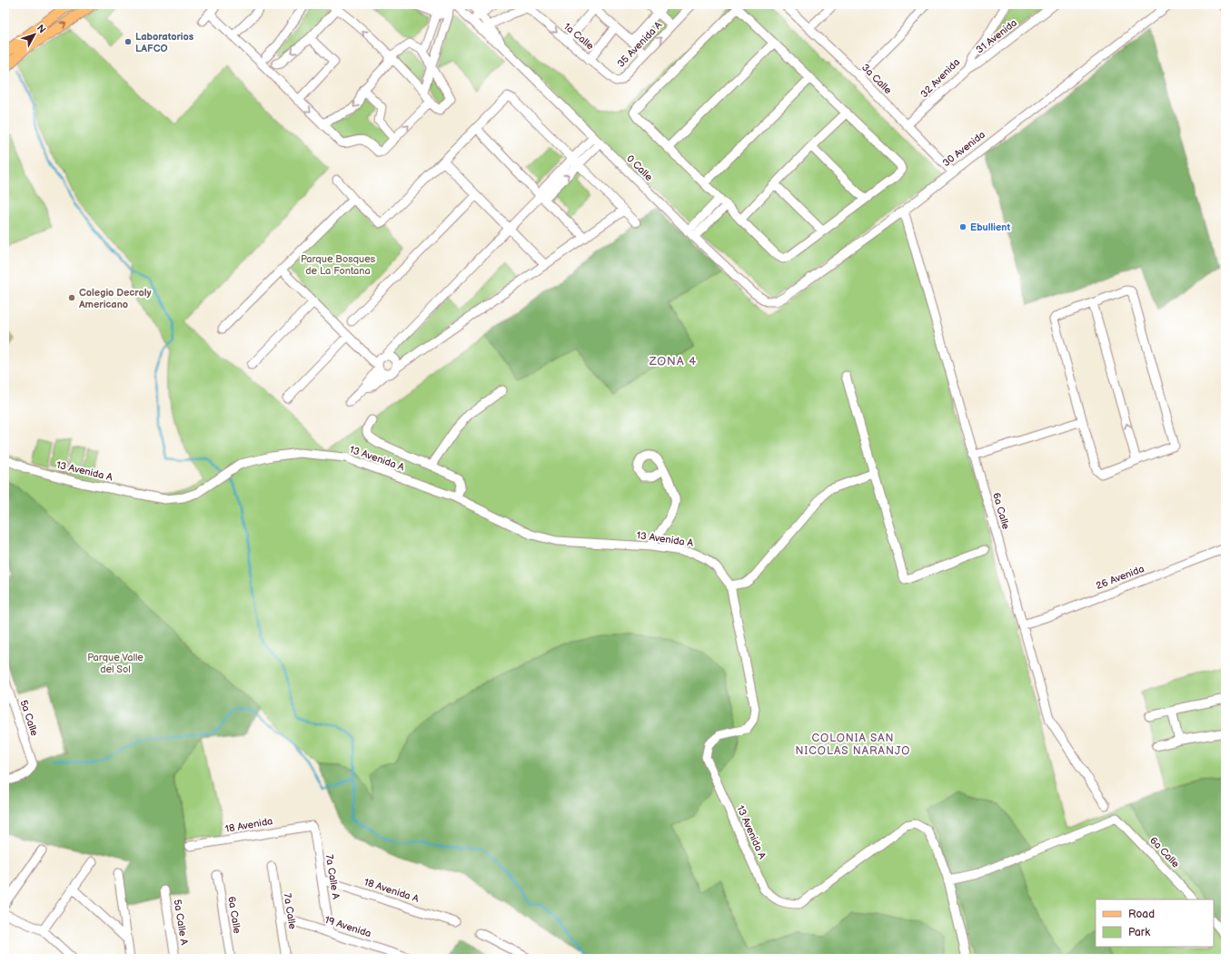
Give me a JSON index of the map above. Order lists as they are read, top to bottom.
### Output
{
  "streets": {
    "street": [
      "1a Calle",
      "31 Avenida",
      "35 Avenida A",
      "32 Avenida",
      "3a Calle",
      "30 Avenida",
      "0 Calle",
      "13 Avenida A",
      "6a Calle",
      "26 Avenida",
      "5a Calle",
      "18 Avenida",
      "7a Calle A",
      "18 Avenida A",
      "7a Calle",
      "5a Calle A",
      "19 Avenida"
    ]
  },
  "crossings": [
    ["1a Calle", "35 Avenida A"],
    ["31 Avenida", "32 Avenida"],
    ["32 Avenida", "3a Calle"],
    ["3a Calle", "30 Avenida"],
    ["30 Avenida", "0 Calle"],
    ["30 Avenida", "6a Calle"],
    ["13 Avenida A", "6a Calle"],
    ["6a Calle", "26 Avenida"],
    ["18 Avenida", "7a Calle A"],
    ["7a Calle A", "18 Avenida A"],
    ["7a Calle A", "19 Avenida"],
    ["7a Calle", "19 Avenida"]
  ],
  "one_way": ["1a Calle"],
  "districts": ["ZONA 4", "COLONIA SAN NICOLAS NARANJO"],
  "parks": ["Parque Bosques de La Fontana", "Parque Valle del Sol"],
  "places": ["Laboratorios LAFCO", "Ebullient", "Colegio Decroly Americano"],
  "legend": ["Road", "Park"],
  "north": "top right"
}
